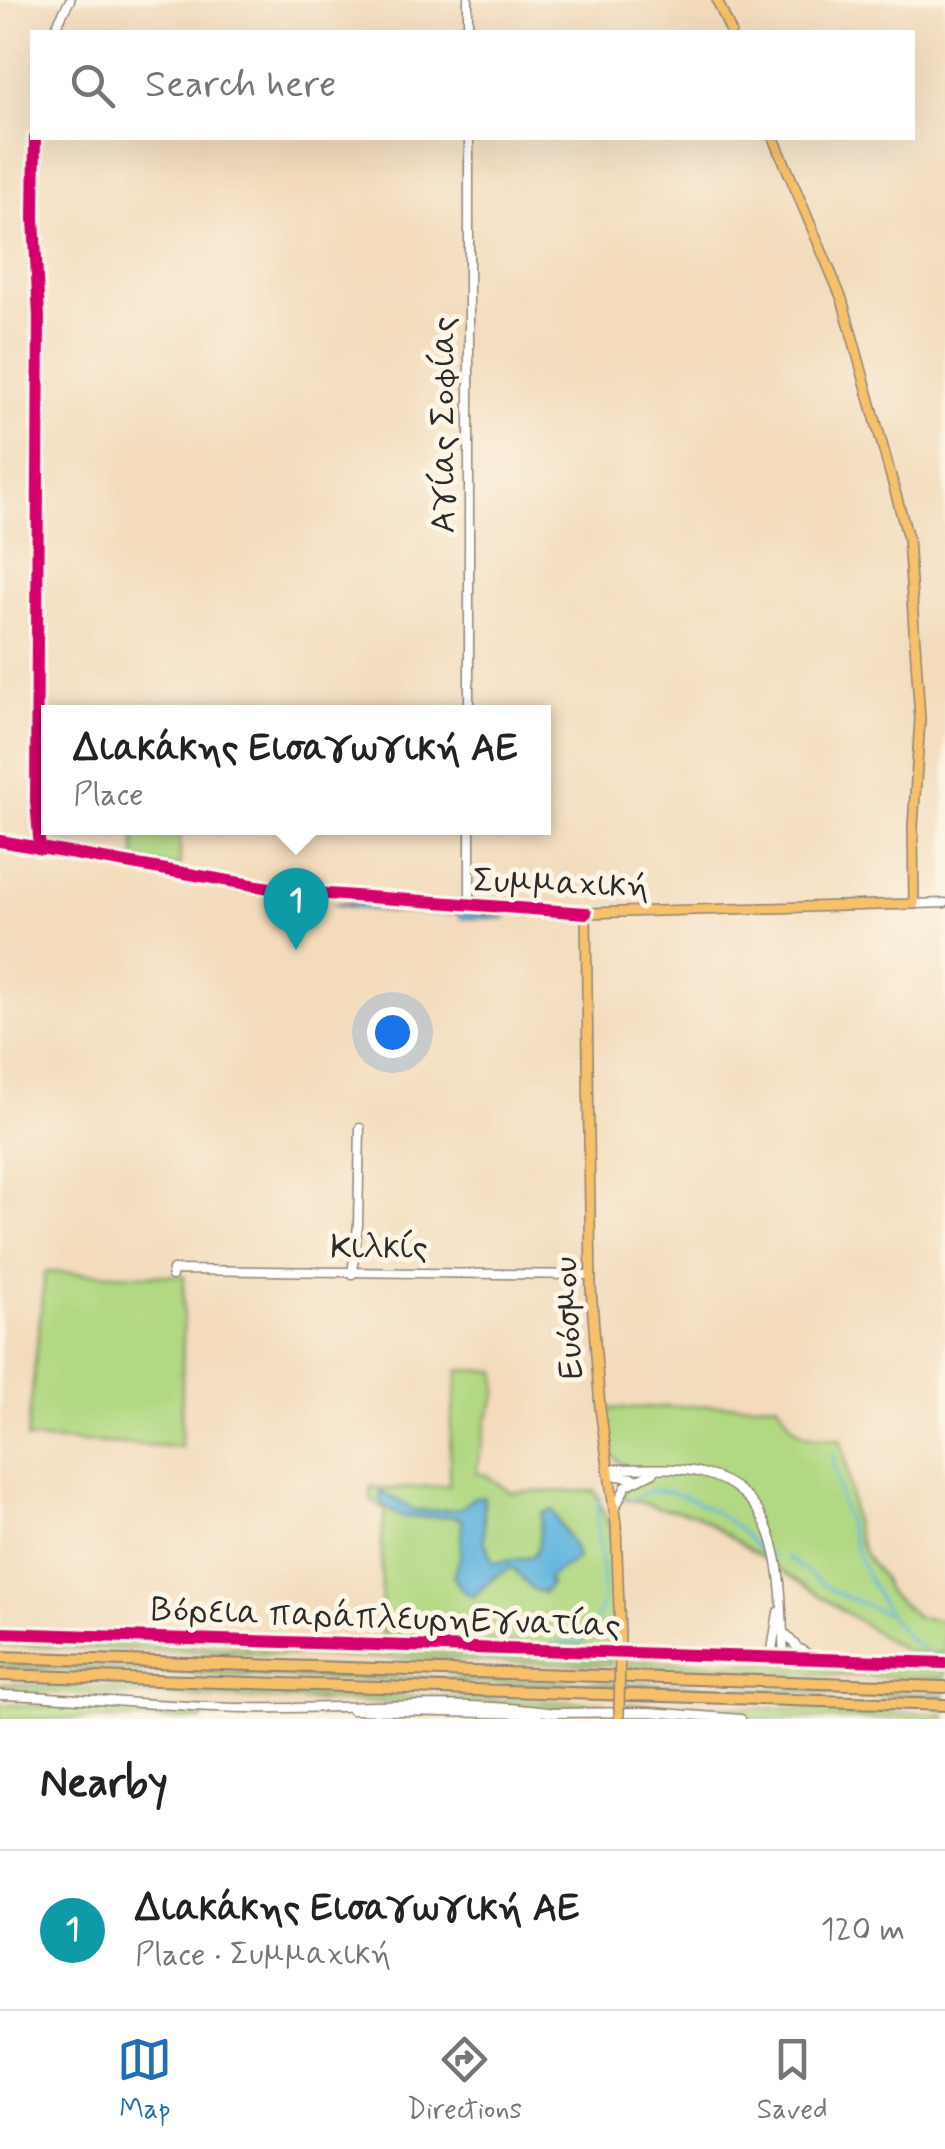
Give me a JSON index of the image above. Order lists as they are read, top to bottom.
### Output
{
  "streets": {
    "main road": ["Συμμαχική", "Ευόσμου"],
    "street": ["Αγίας Σοφίας", "Κιλκίς", "Βόρεια παράπλευρηΕγνατίας"]
  },
  "crossings": [
    ["Συμμαχική", "Ευόσμου"],
    ["Κιλκίς", "Ευόσμου"]
  ],
  "page": {
    "search": "Search here",
    "popup": ["Διακάκης Εισαγωγική ΑΕ", "Place"],
    "pins": "1",
    "heading": "Nearby",
    "list": [
      {
        "mark": "1",
        "name": "Διακάκης Εισαγωγική ΑΕ",
        "note": "Place · Συμμαχική",
        "value": "120 m"
      }
    ],
    "nav": ["Map", "Directions", "Saved"]
  }
}
